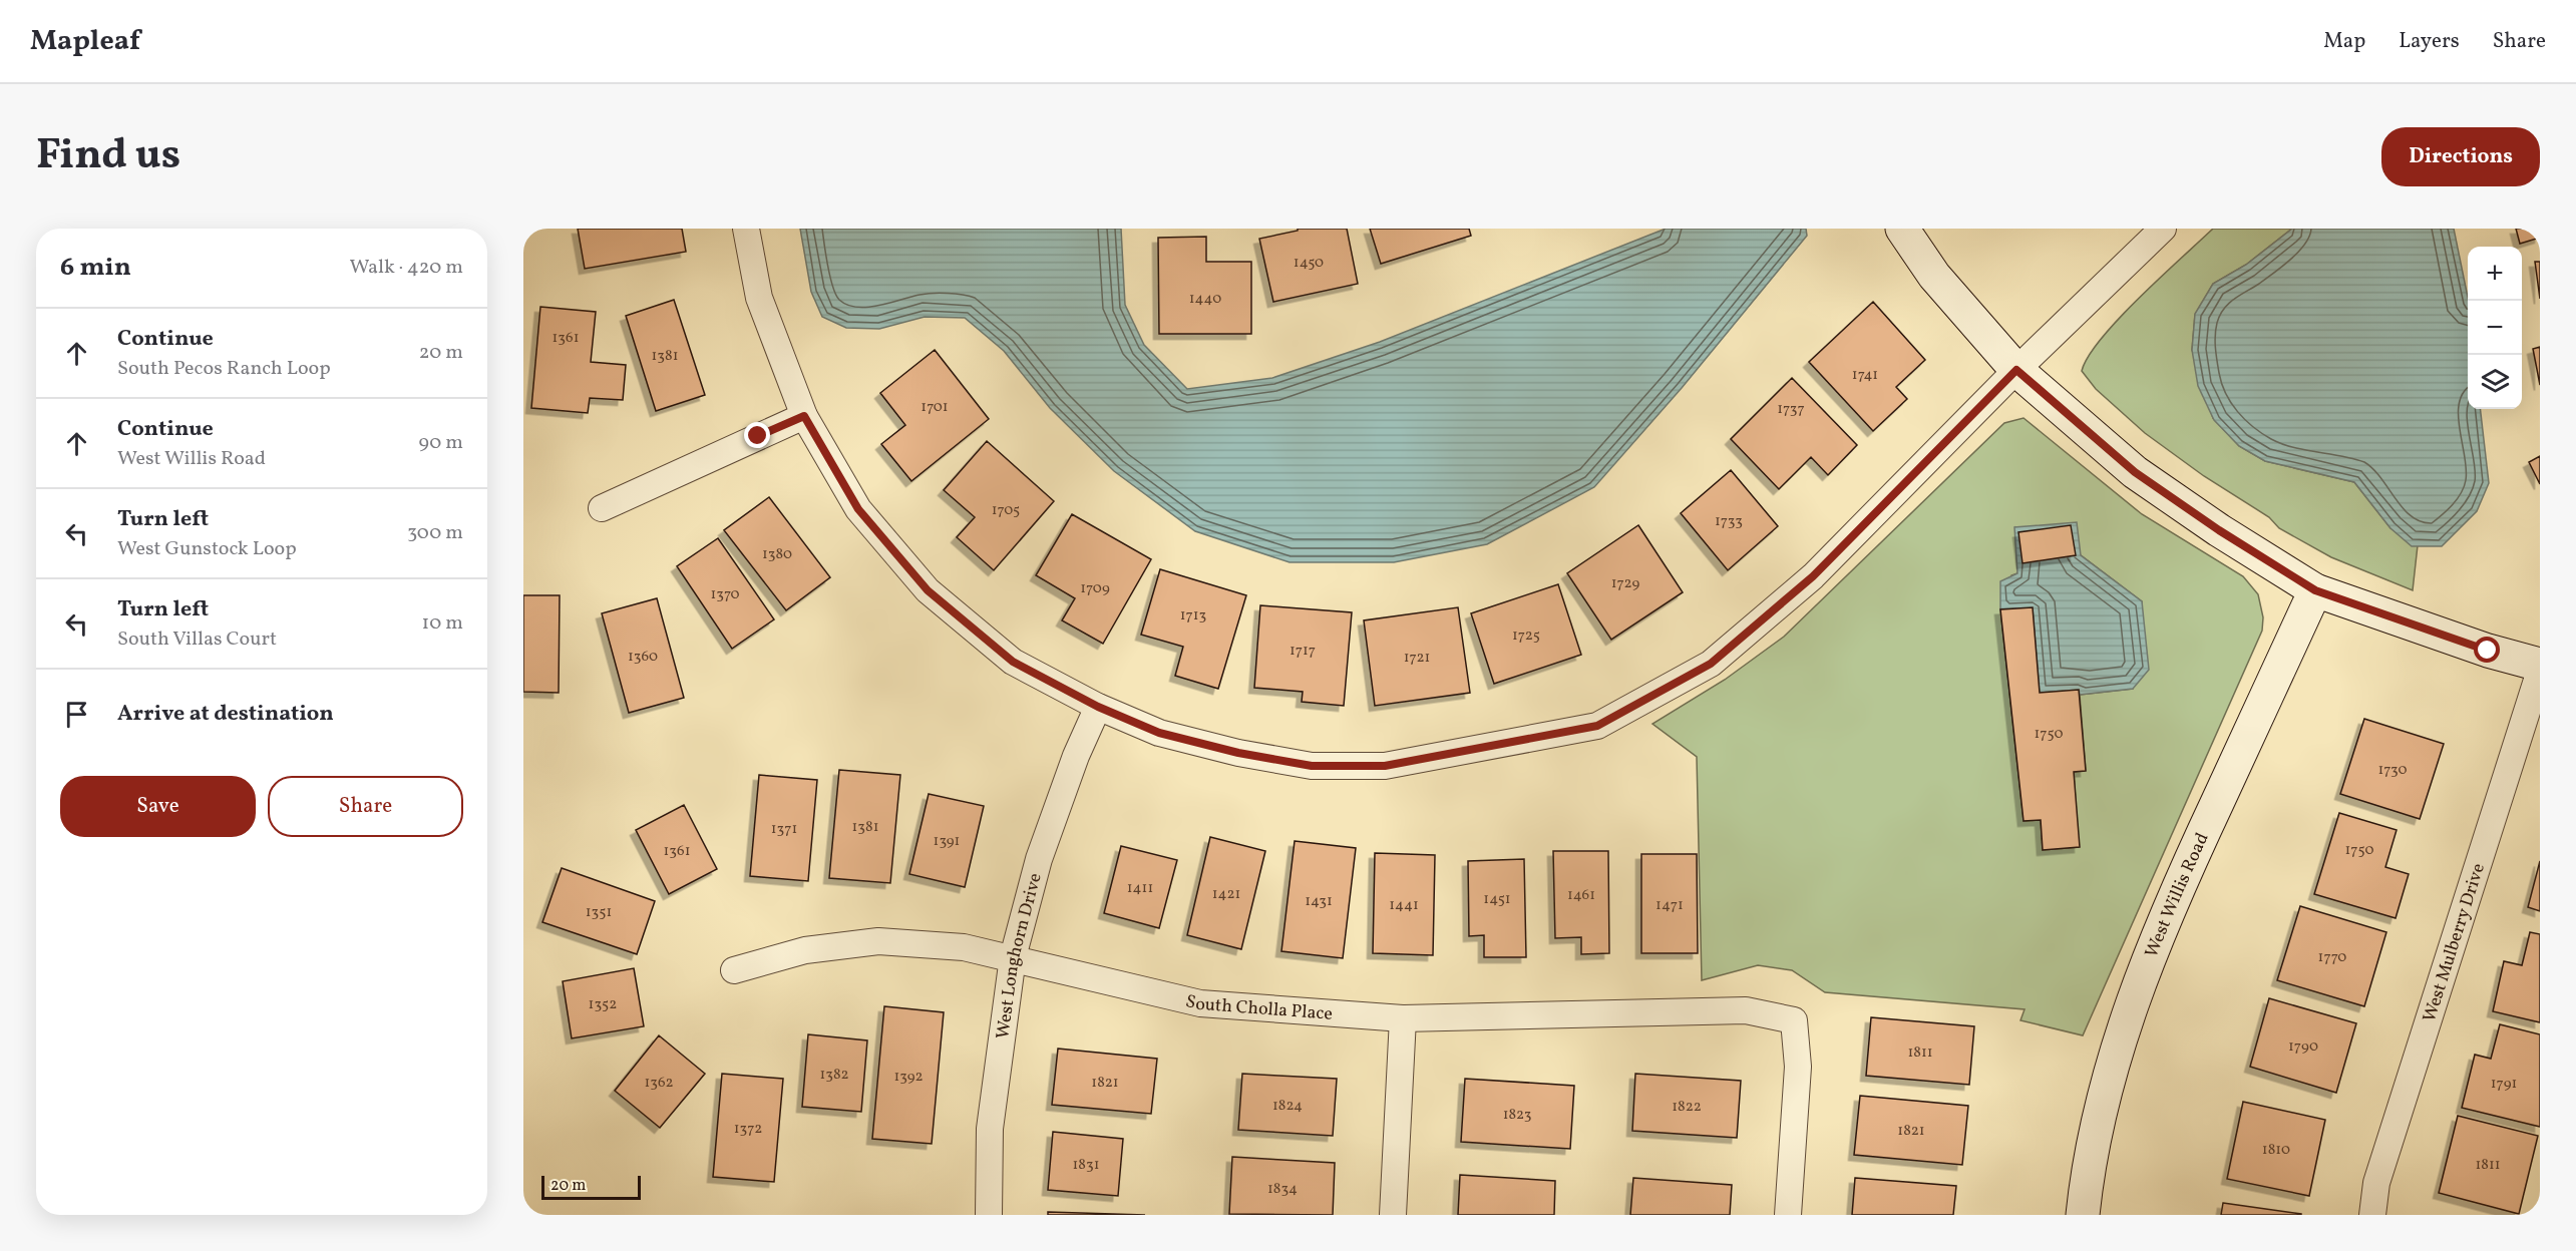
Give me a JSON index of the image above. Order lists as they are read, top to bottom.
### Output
{
  "streets": {
    "street": [
      "West Willis Road",
      "West Mulberry Drive",
      "West Longhorn Drive",
      "South Cholla Place"
    ]
  },
  "crossings": [
    ["West Longhorn Drive", "South Cholla Place"]
  ],
  "house_numbers": [
    "1450",
    "1440",
    "1361",
    "1381",
    "1741",
    "1701",
    "1737",
    "1705",
    "1733",
    "1380",
    "1729",
    "1709",
    "1370",
    "1713",
    "1725",
    "1717",
    "1360",
    "1721",
    "1750",
    "1730",
    "1381",
    "1371",
    "1391",
    "1750",
    "1361",
    "1411",
    "1421",
    "1461",
    "1451",
    "1431",
    "1441",
    "1471",
    "1351",
    "1770",
    "1352",
    "1790",
    "1811",
    "1382",
    "1392",
    "1362",
    "1821",
    "1791",
    "1824",
    "1822",
    "1823",
    "1372",
    "1821",
    "1810",
    "1831",
    "1811",
    "1834"
  ],
  "scale_bar": "20 m",
  "page": {
    "header": "Mapleaf",
    "nav": ["Map", "Layers", "Share"],
    "title": "Find us",
    "buttons": [
      "Directions",
      ["Save", "Share"]
    ],
    "heading": ["6 min", "Walk · 420 m"],
    "map_buttons": ["+", "−"],
    "list": [
      ["Continue", "South Pecos Ranch Loop", "20 m"],
      ["Continue", "West Willis Road", "90 m"],
      ["Turn left", "West Gunstock Loop", "300 m"],
      ["Turn left", "South Villas Court", "10 m"],
      "Arrive at destination"
    ],
    "scale": "20 m"
  }
}
